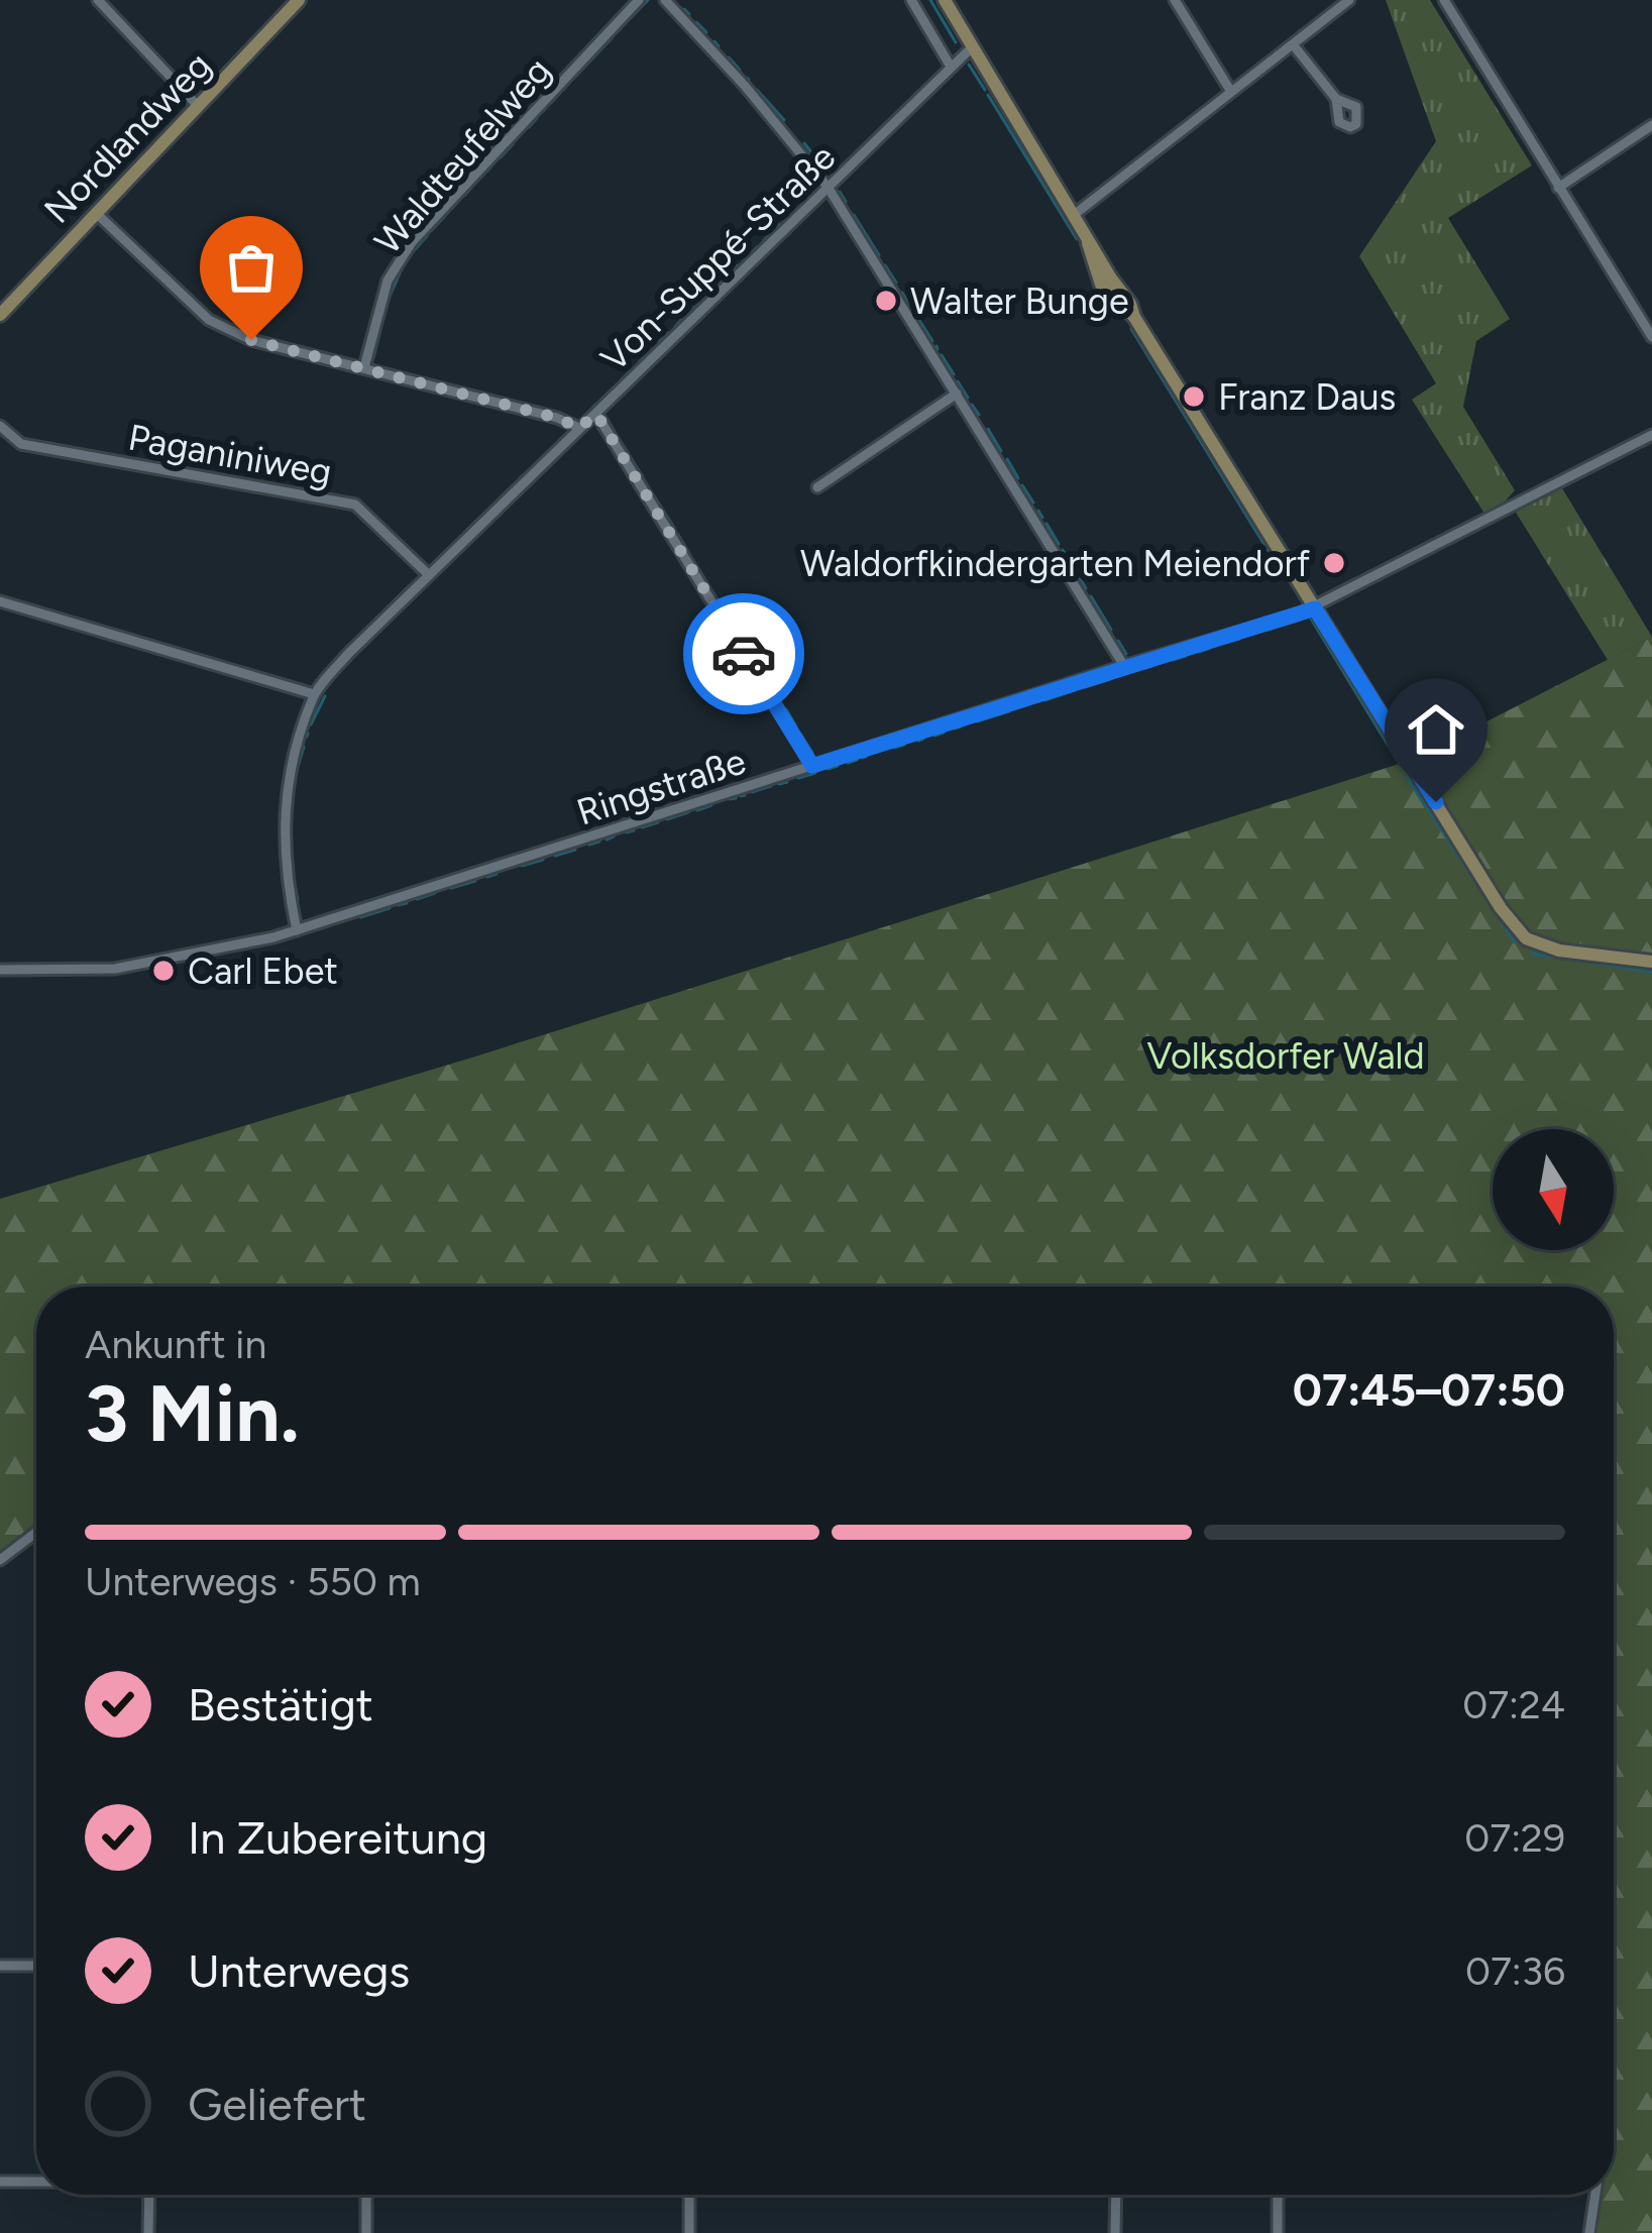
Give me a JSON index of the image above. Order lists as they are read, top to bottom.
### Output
{
  "streets": {
    "street": [
      "Nordlandweg",
      "Waldteufelweg",
      "Von-Suppé-Straße",
      "Paganiniweg",
      "Ringstraße"
    ]
  },
  "crossings": [
    ["Von-Suppé-Straße", "Paganiniweg"],
    ["Von-Suppé-Straße", "Ringstraße"]
  ],
  "parks": ["Volksdorfer Wald"],
  "places": [
    "Walter Bunge",
    "Franz Daus",
    "Waldorfkindergarten Meiendorf",
    "Carl Ebet"
  ],
  "north": "bottom",
  "page": {
    "heading": ["3 Min.", "Ankunft in", "07:45–07:50"],
    "bar": "Unterwegs · 550 m",
    "list": [
      ["Bestätigt", "07:24"],
      ["In Zubereitung", "07:29"],
      ["Unterwegs", "07:36"],
      "Geliefert"
    ]
  }
}
